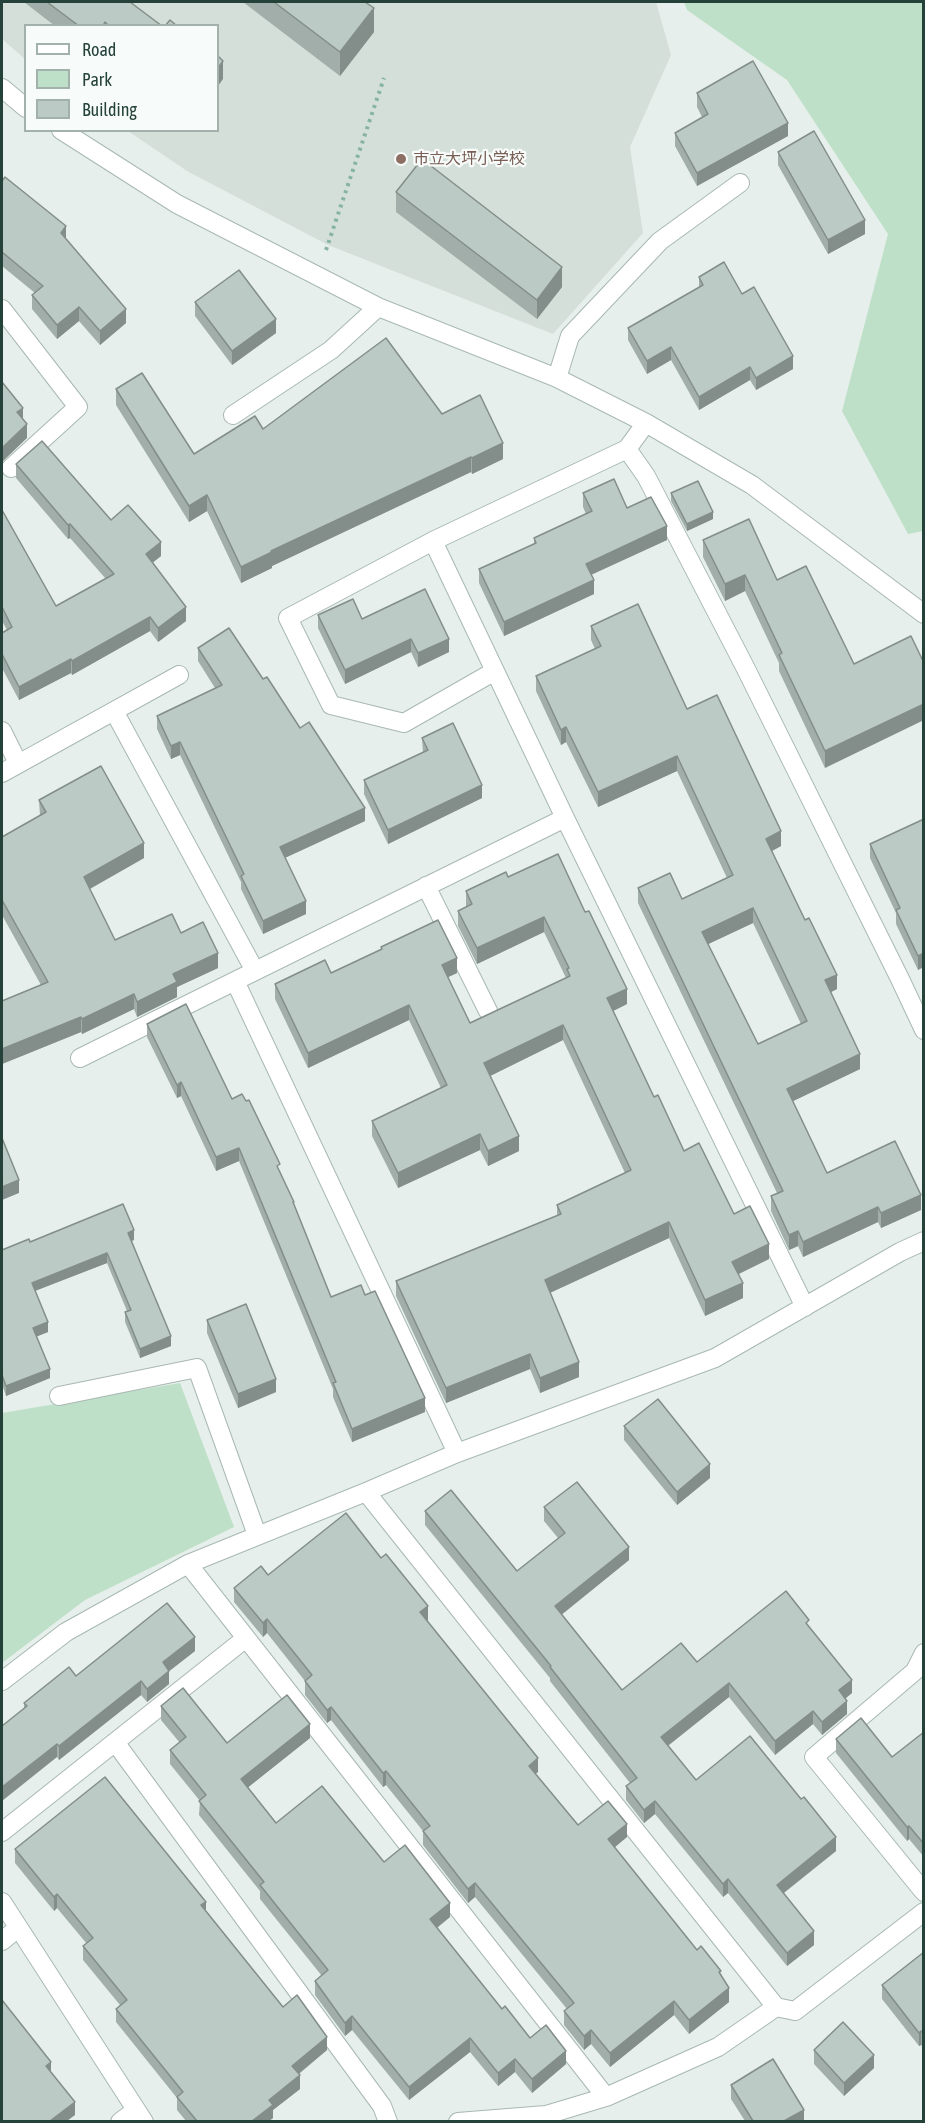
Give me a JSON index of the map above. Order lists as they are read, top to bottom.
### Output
{
  "places": ["市立大坪小学校"],
  "legend": ["Road", "Park", "Building"]
}
